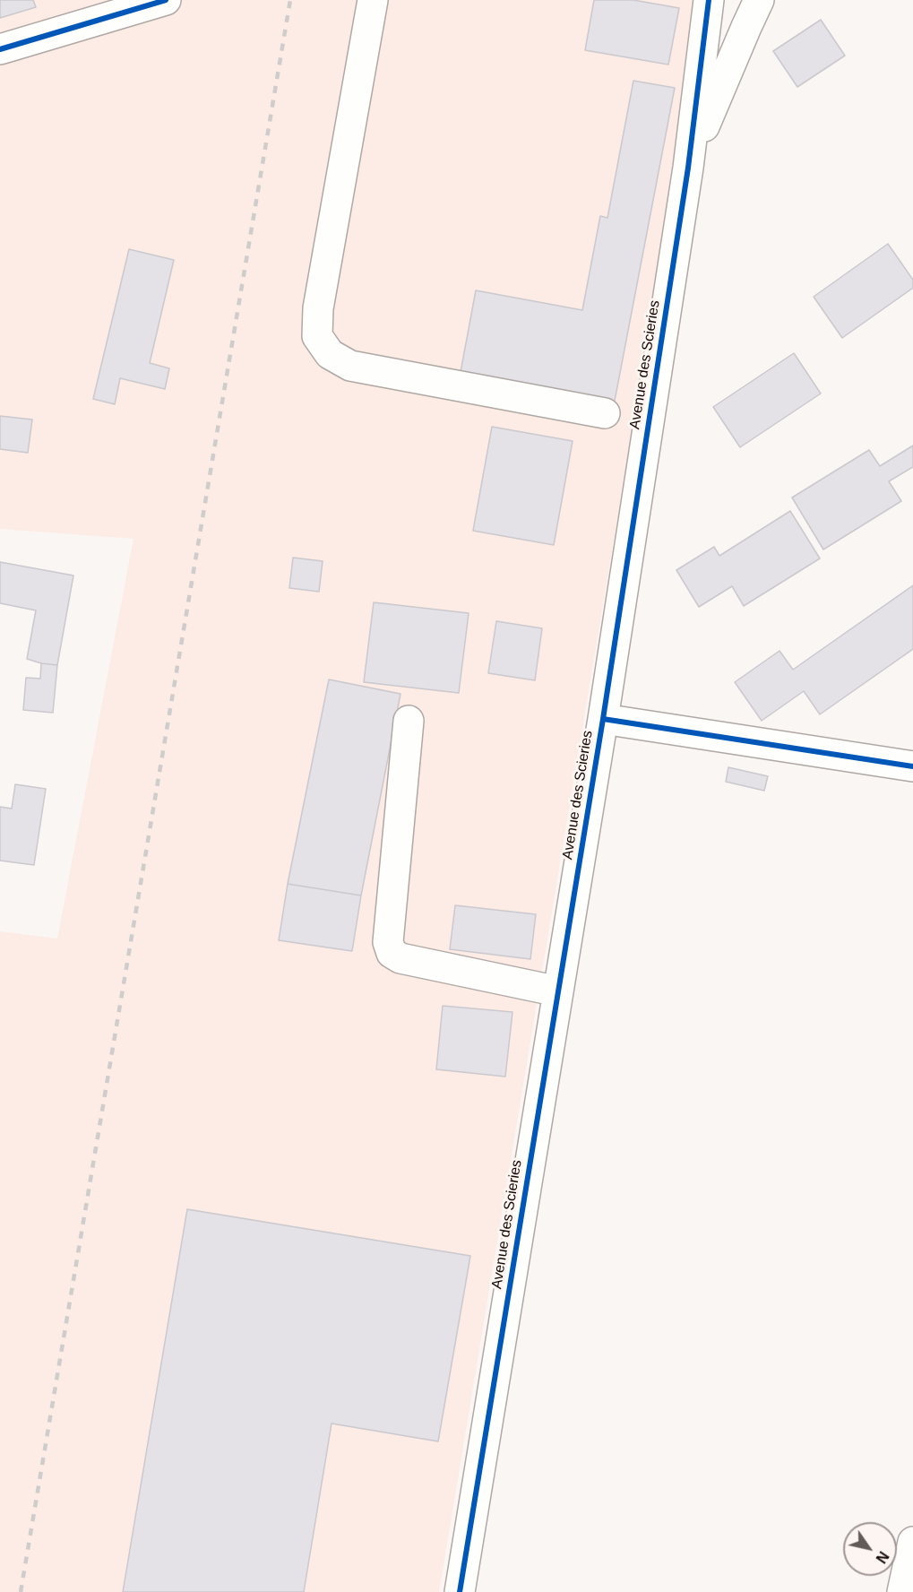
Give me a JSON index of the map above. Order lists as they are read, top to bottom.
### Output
{
  "streets": {
    "street": ["Avenue des Scieries"]
  },
  "north": "bottom right"
}
